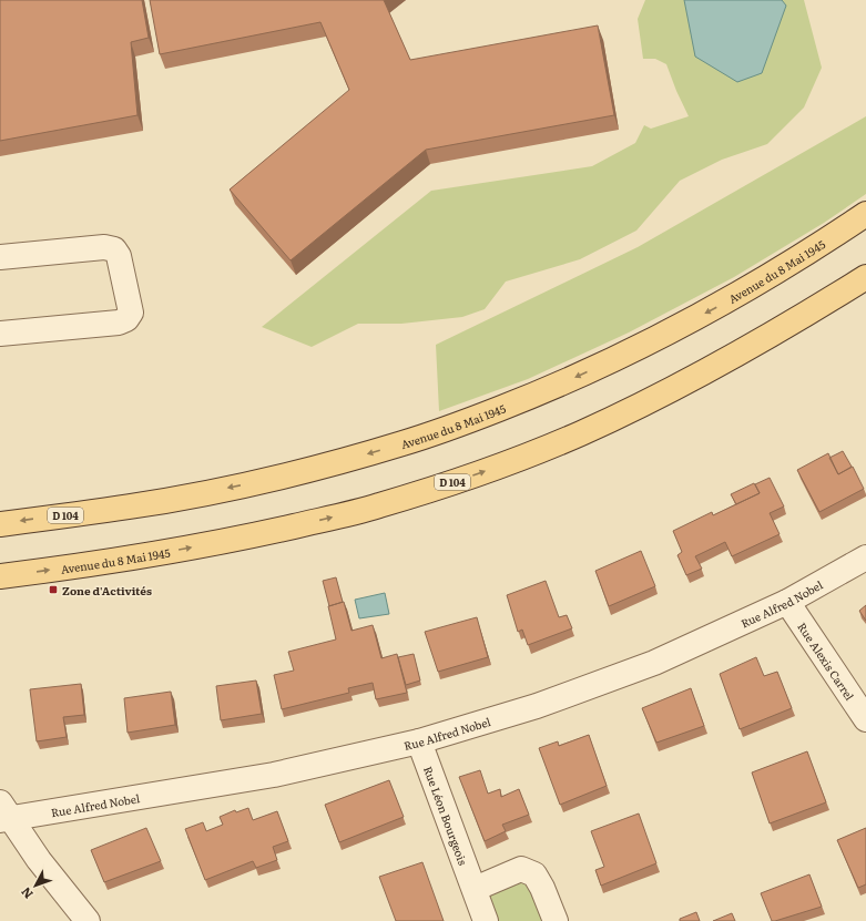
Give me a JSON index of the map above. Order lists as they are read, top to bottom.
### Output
{
  "streets": {
    "main road": ["Avenue du 8 Mai 1945", "D 104"],
    "street": ["Rue Alfred Nobel", "Rue Alexis Carrel", "Rue Léon Bourgeois"]
  },
  "crossings": [
    ["Rue Alfred Nobel", "Rue Alexis Carrel"],
    ["Rue Alfred Nobel", "Rue Léon Bourgeois"]
  ],
  "places": {
    "transit": ["Zone d'Activités"]
  },
  "north": "bottom left"
}
